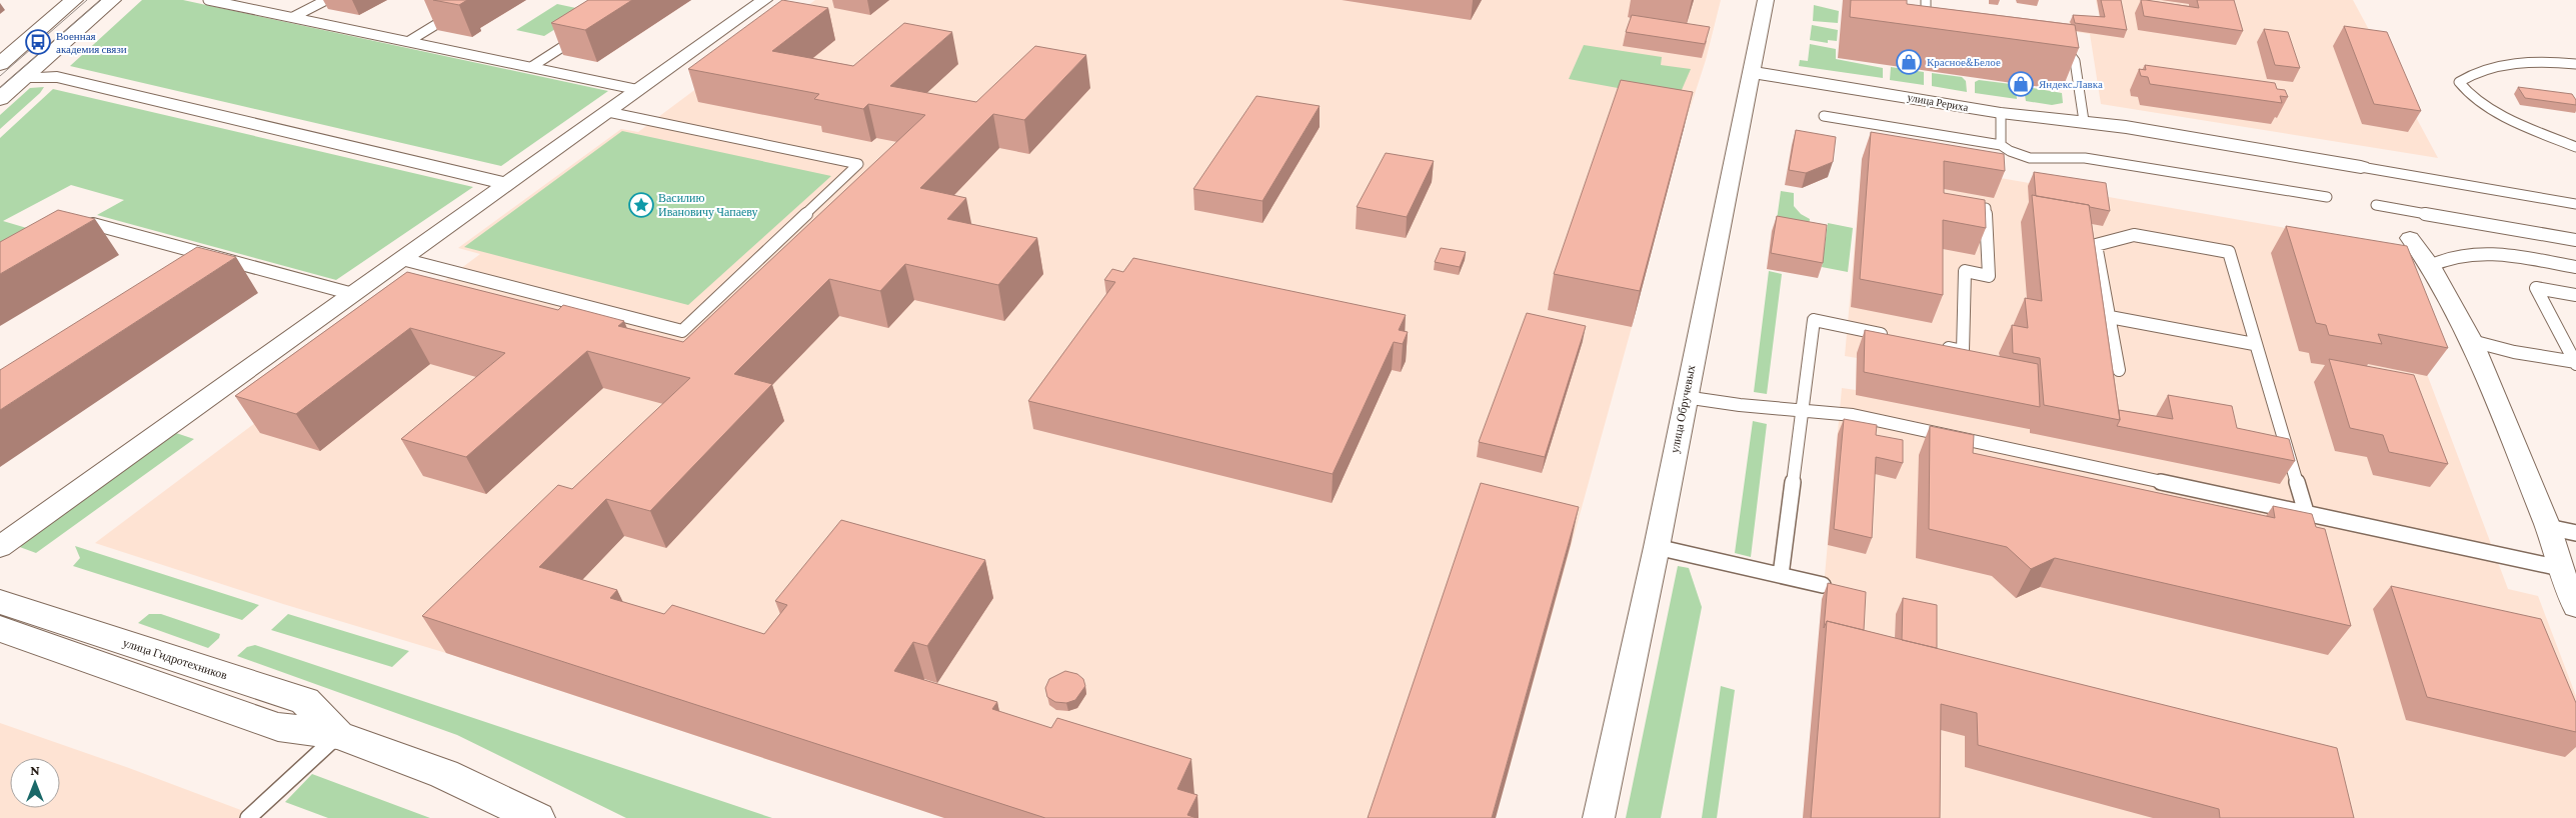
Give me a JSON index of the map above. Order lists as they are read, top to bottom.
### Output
{
  "streets": {
    "street": ["улица Рериха", "улица Обручевых", "улица Гидротехников"]
  },
  "crossings": [
    ["улица Рериха", "улица Обручевых"]
  ],
  "places": {
    "bus stop": ["Военная академия связи"],
    "shop": ["Красное&Белое", "Яндекс.Лавка"],
    "place": ["Василию Ивановичу Чапаеву"]
  },
  "north": "top"
}
